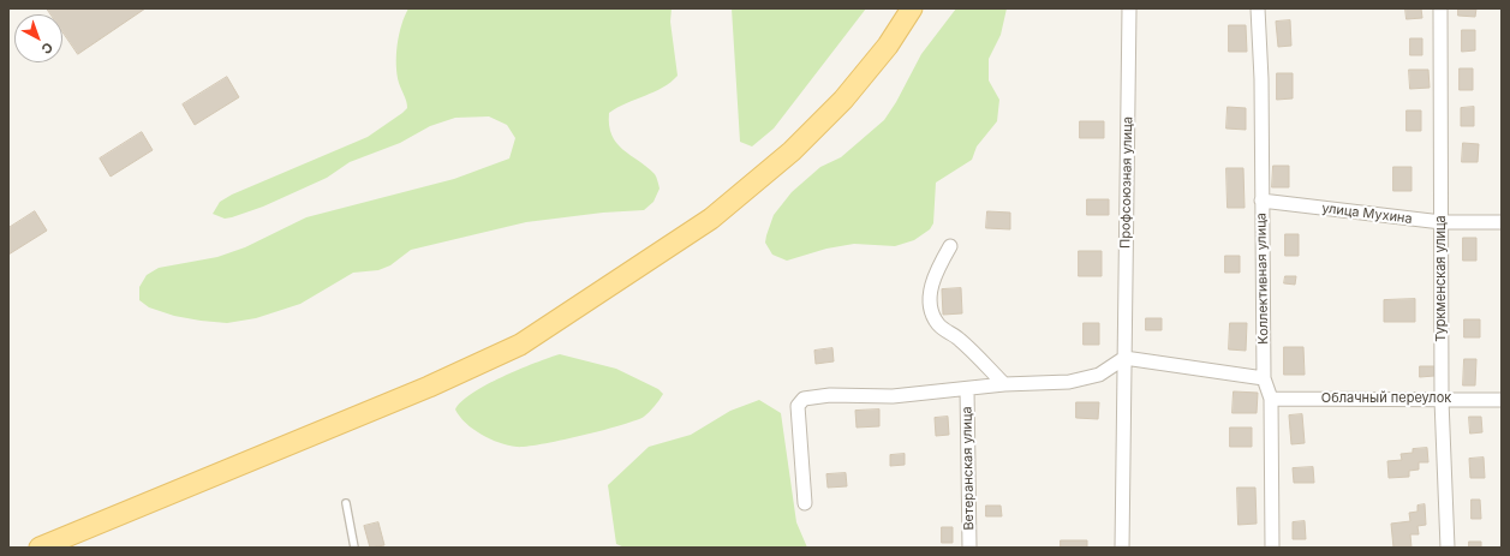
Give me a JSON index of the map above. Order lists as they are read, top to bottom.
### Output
{
  "streets": {
    "street": [
      "Профсоюзная улица",
      "улица Мухина",
      "Коллективная улица",
      "Туркменская улица",
      "Облачный переулок",
      "Ветеранская улица"
    ]
  },
  "crossings": [
    ["улица Мухина", "Коллективная улица"],
    ["улица Мухина", "Туркменская улица"],
    ["Коллективная улица", "Облачный переулок"],
    ["Туркменская улица", "Облачный переулок"]
  ],
  "north": "bottom right"
}
